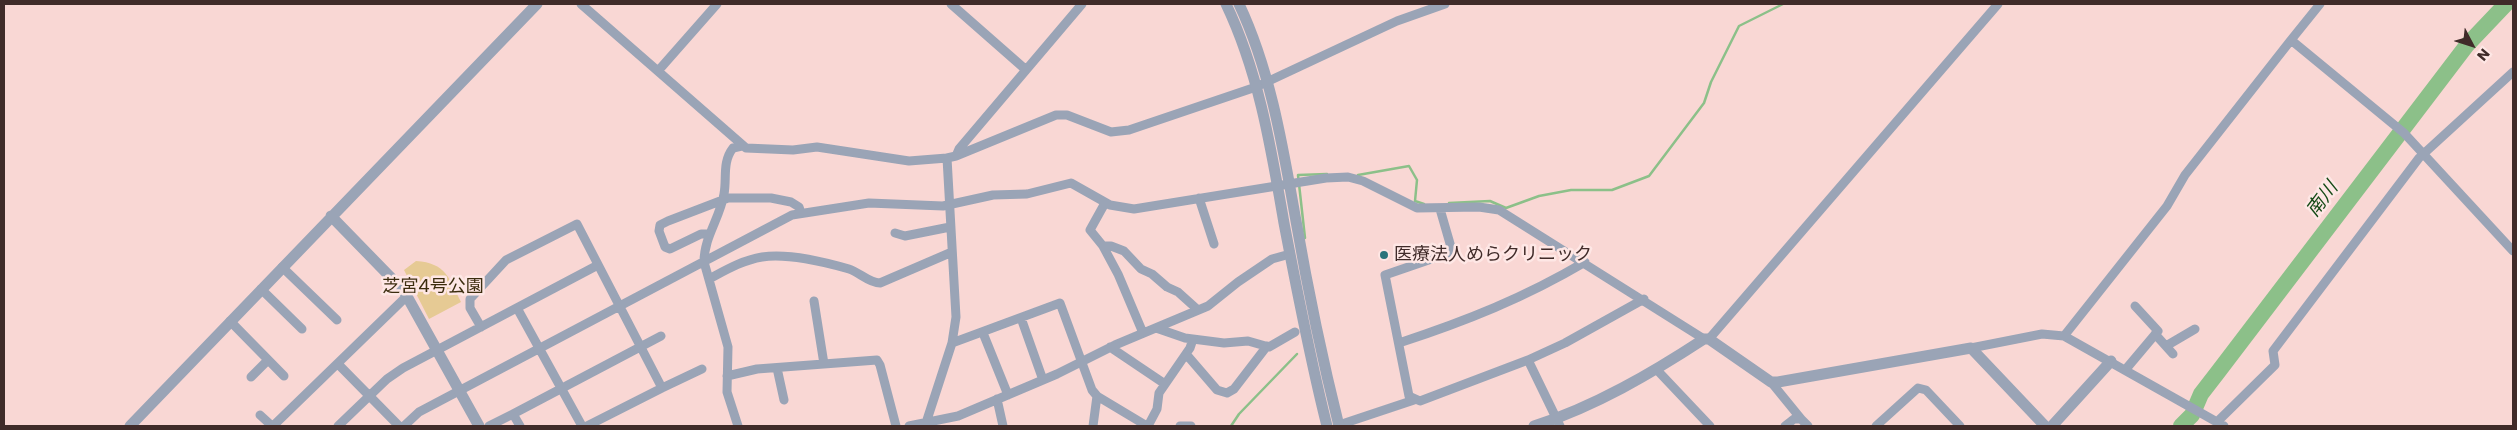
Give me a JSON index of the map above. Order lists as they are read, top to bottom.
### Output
{
  "water": ["南川"],
  "parks": ["芝宮4号公園"],
  "places": ["医療法人めらクリニック"],
  "north": "bottom right"
}
